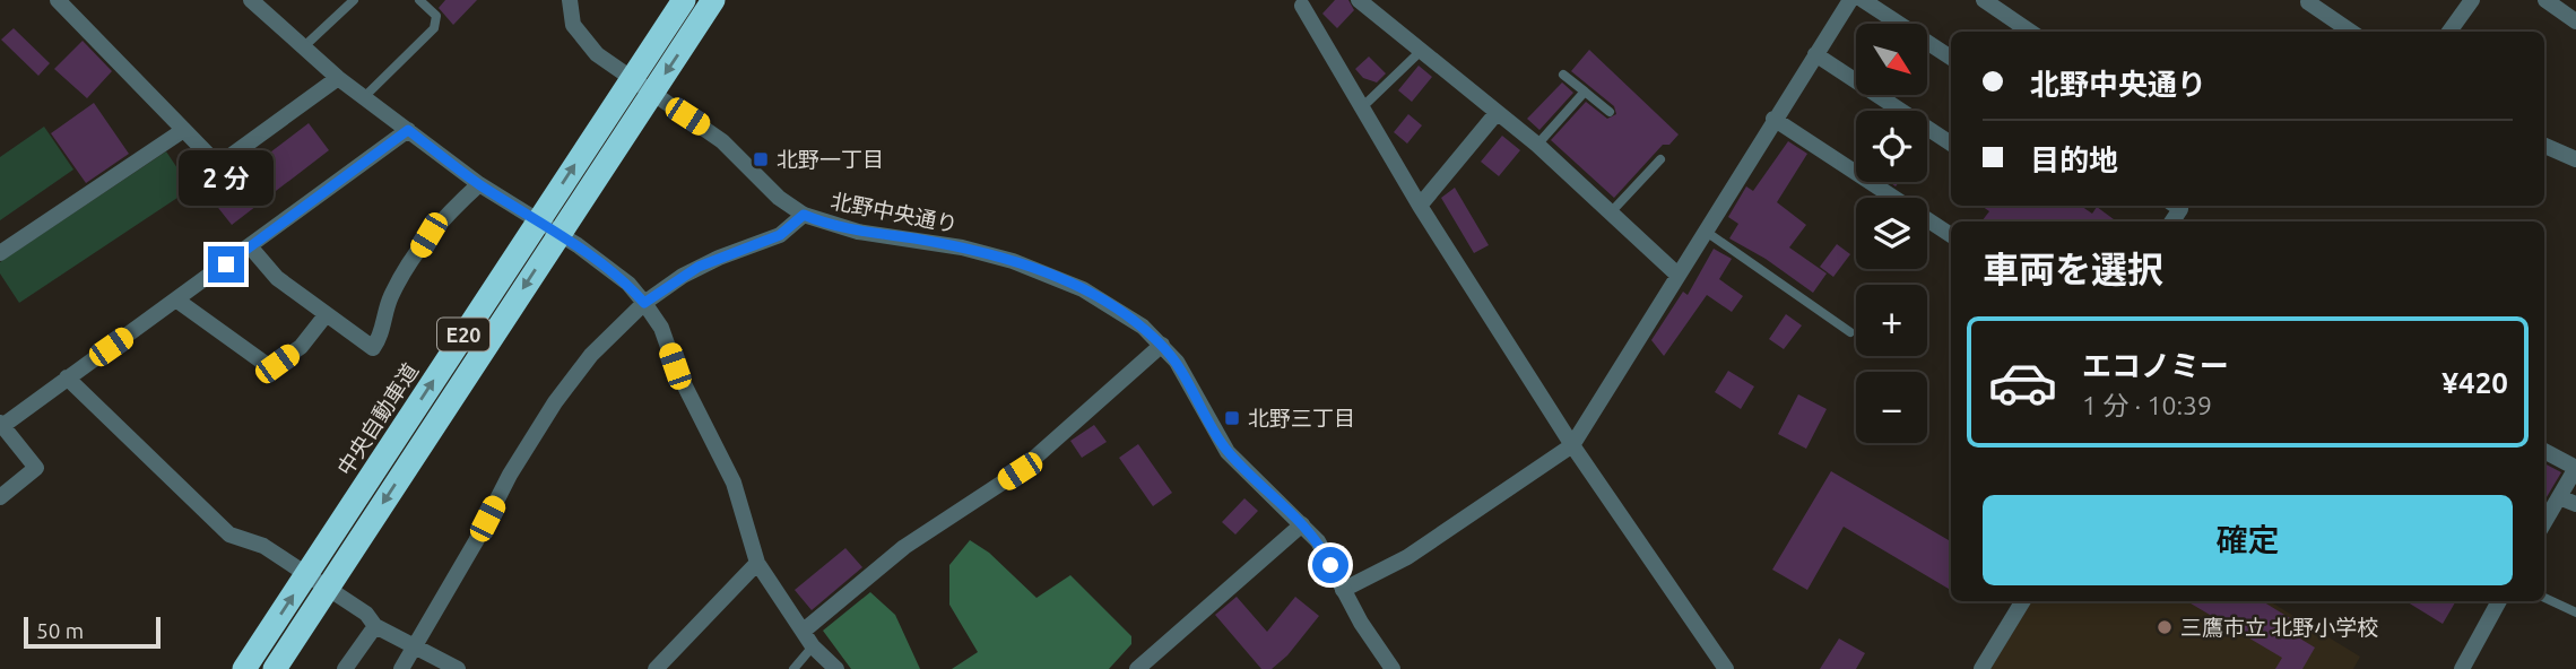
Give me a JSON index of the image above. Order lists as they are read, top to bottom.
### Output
{
  "streets": {
    "highway": ["E20", "中央自動車道"],
    "street": ["北野中央通り"]
  },
  "places": {
    "transit": ["北野一丁目", "北野三丁目"],
    "other": ["三鷹市立 北野小学校"]
  },
  "scale_bar": "50 m",
  "north": "bottom right",
  "page": {
    "map_buttons": ["+", "−"],
    "banner": ["北野中央通り", "目的地"],
    "bubble": "2 分",
    "heading": "車両を選択",
    "list": [
      {
        "name": "エコノミー",
        "note": "1 分 · 10:39",
        "value": "¥420"
      }
    ],
    "buttons": "確定",
    "scale": "50 m"
  }
}
